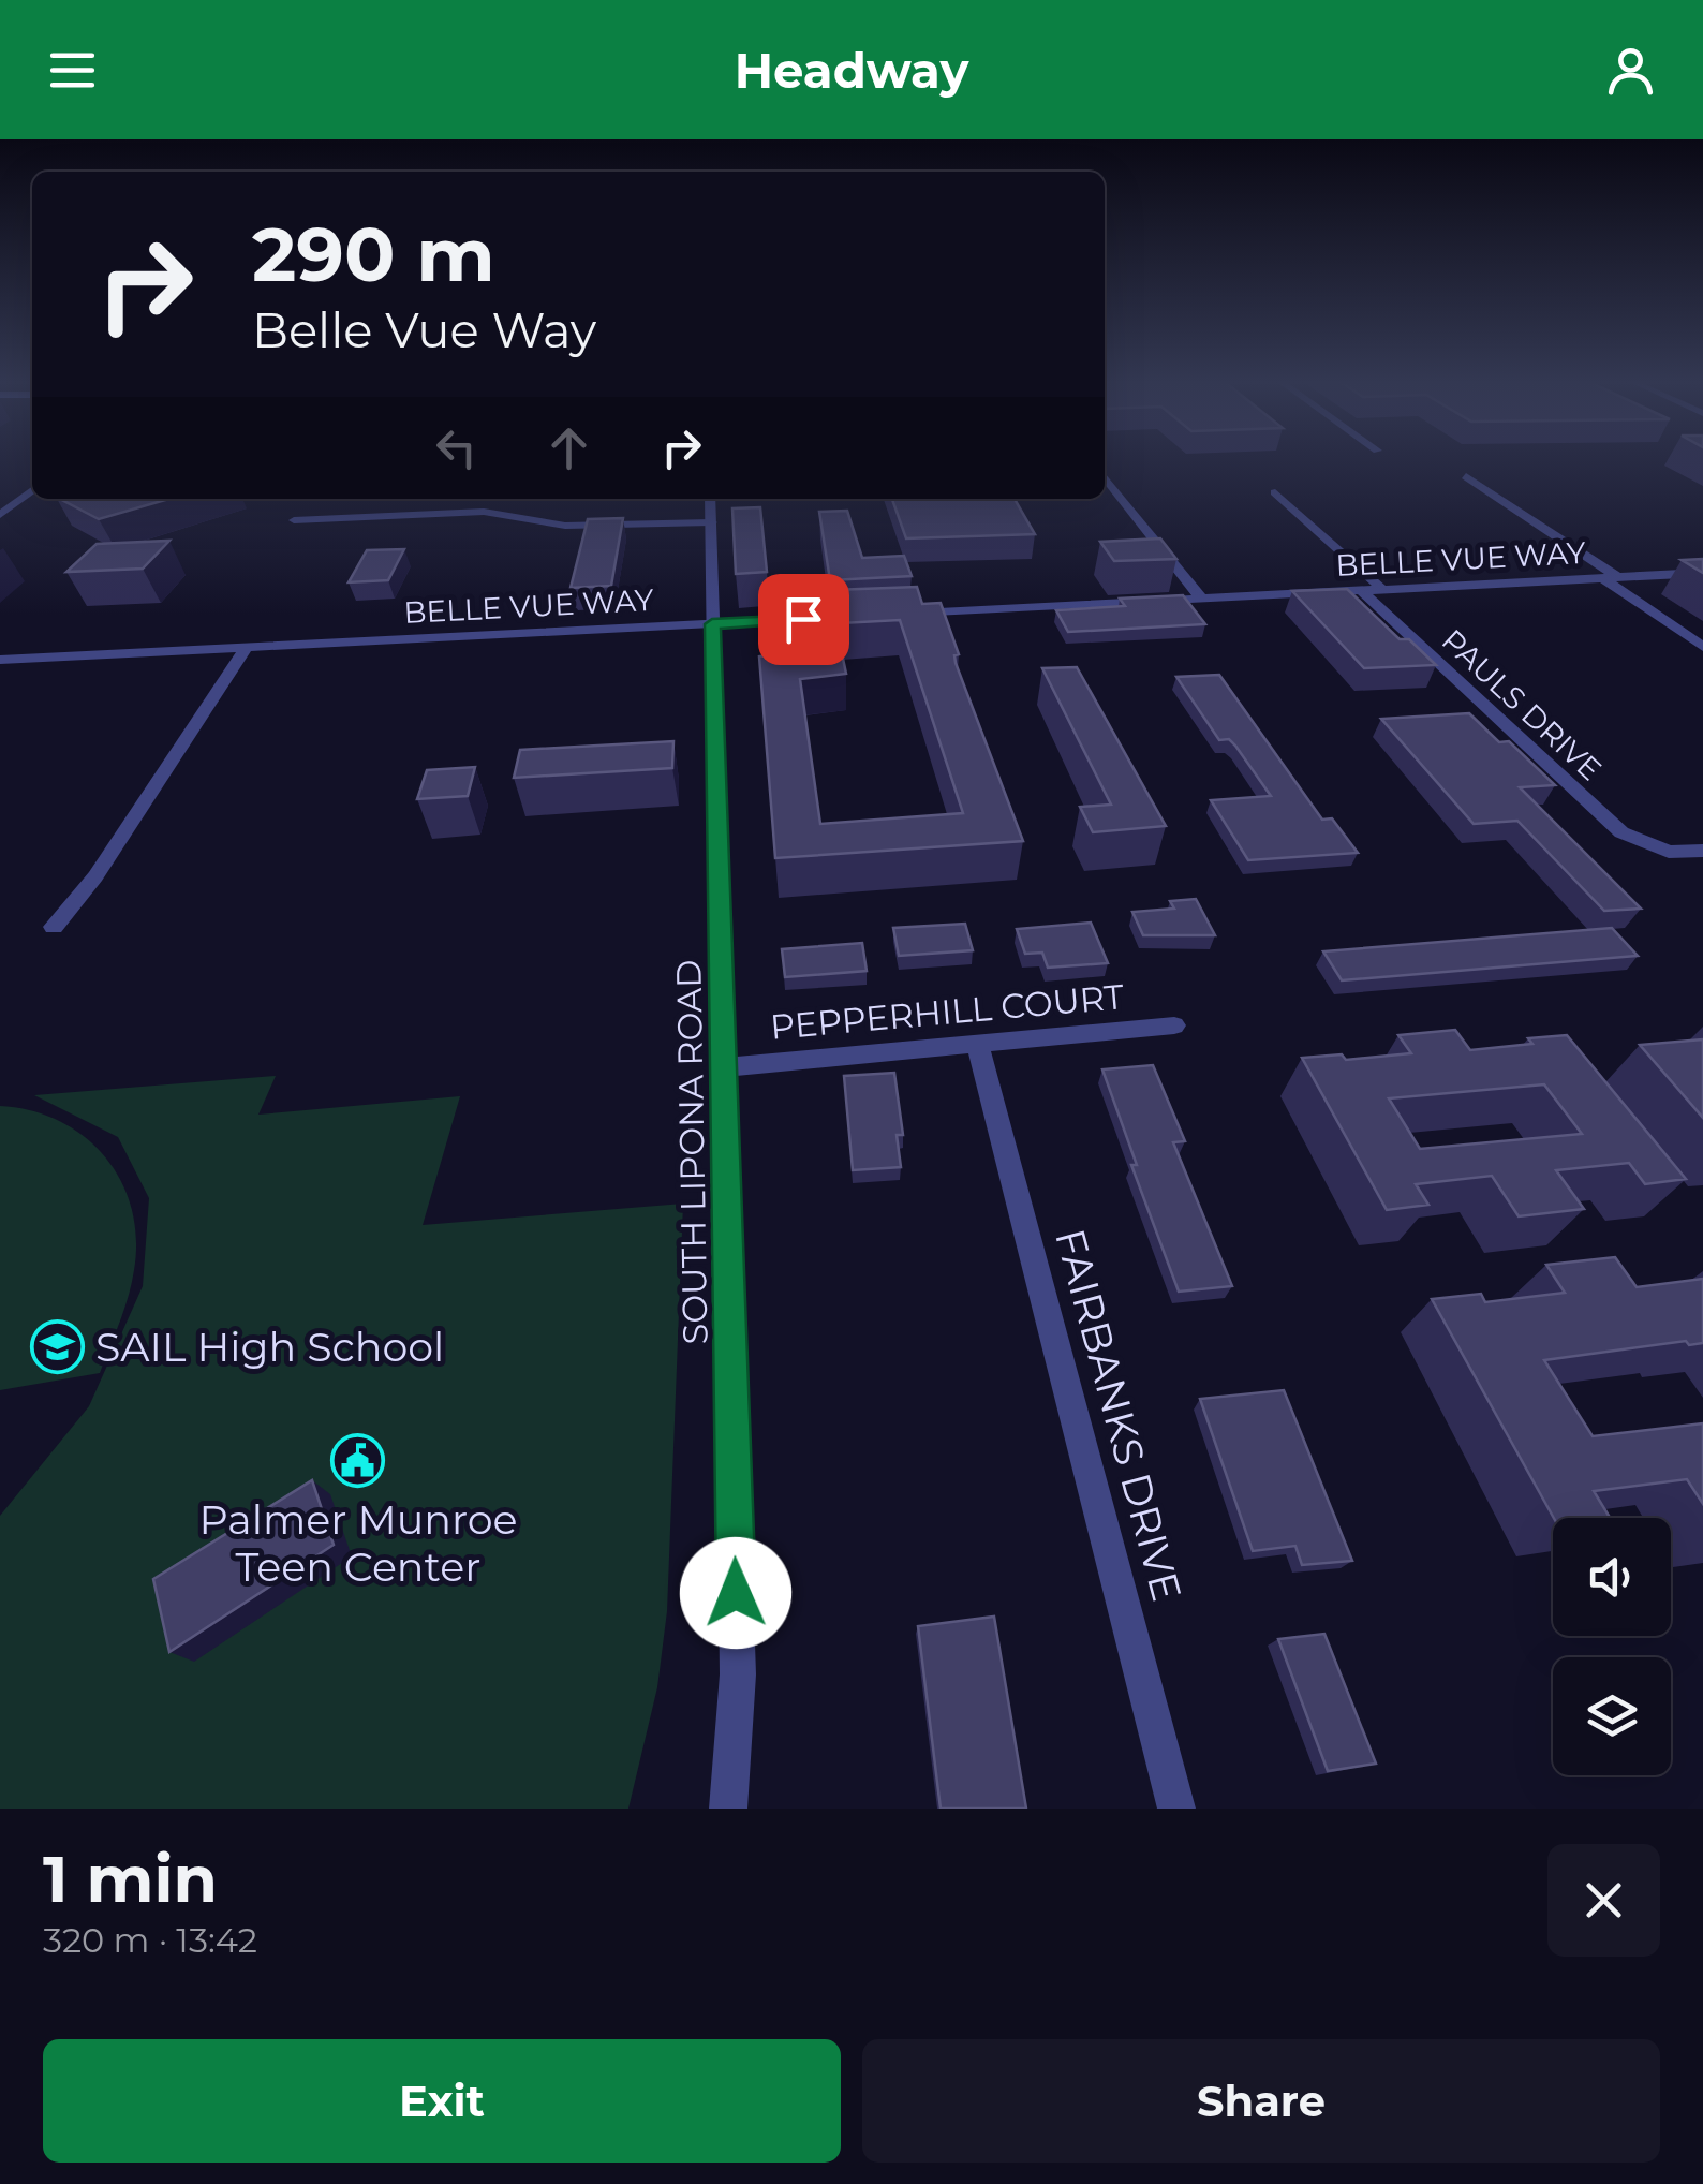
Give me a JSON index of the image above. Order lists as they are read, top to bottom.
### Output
{
  "streets": {
    "street": [
      "BELLE VUE WAY",
      "PAULS DRIVE",
      "PEPPERHILL COURT",
      "SOUTH LIPONA ROAD",
      "FAIRBANKS DRIVE"
    ]
  },
  "crossings": [
    ["BELLE VUE WAY", "PAULS DRIVE"],
    ["BELLE VUE WAY", "SOUTH LIPONA ROAD"],
    ["PEPPERHILL COURT", "SOUTH LIPONA ROAD"],
    ["PEPPERHILL COURT", "FAIRBANKS DRIVE"]
  ],
  "places": {
    "school or university": ["SAIL High School"],
    "public building": ["Palmer Munroe Teen Center"]
  },
  "page": {
    "header": "Headway",
    "turn": ["290 m", "Belle Vue Way"],
    "heading": ["1 min", "320 m · 13:42"],
    "buttons": ["Exit", "Share"]
  }
}
